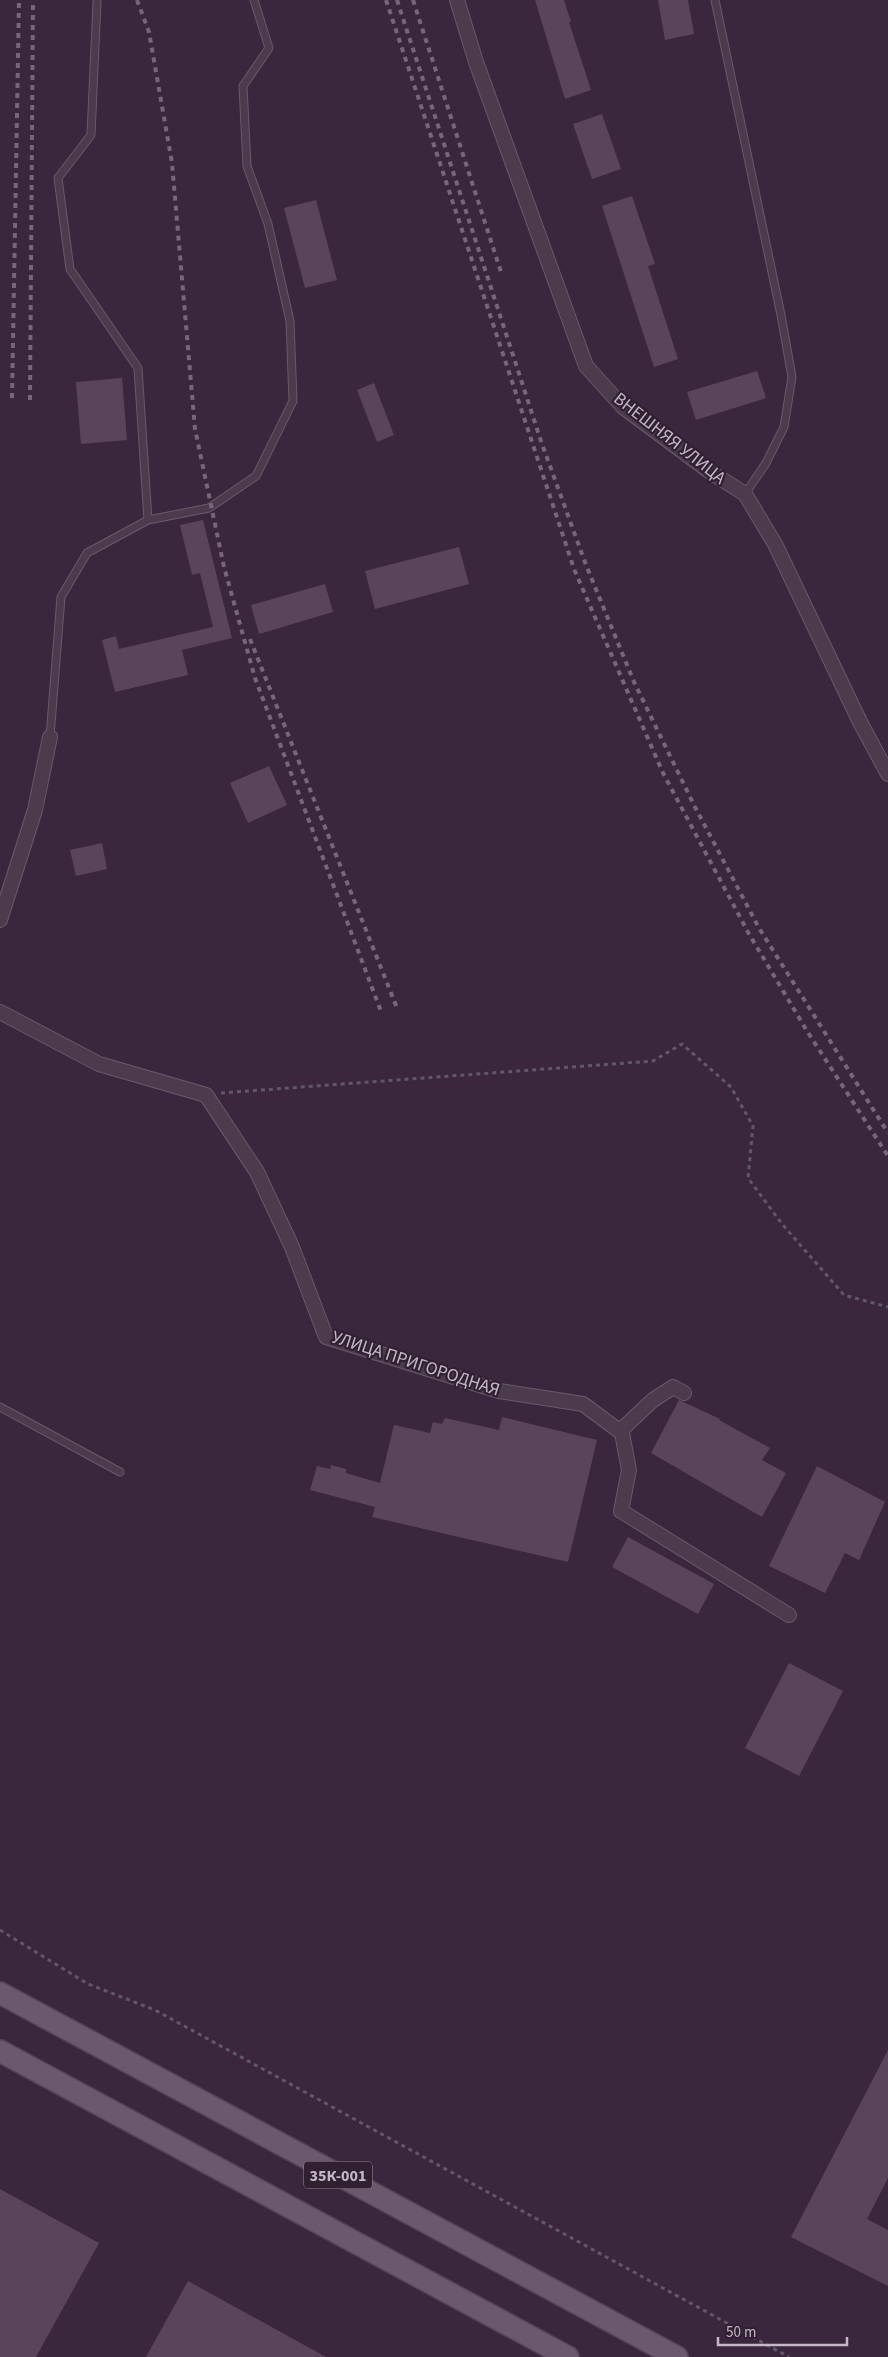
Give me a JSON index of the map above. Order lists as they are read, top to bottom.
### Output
{
  "streets": {
    "main road": ["35К-001"],
    "street": ["ВНЕШНЯЯ УЛИЦА", "УЛИЦА ПРИГОРОДНАЯ"]
  },
  "scale_bar": "50 m"
}
